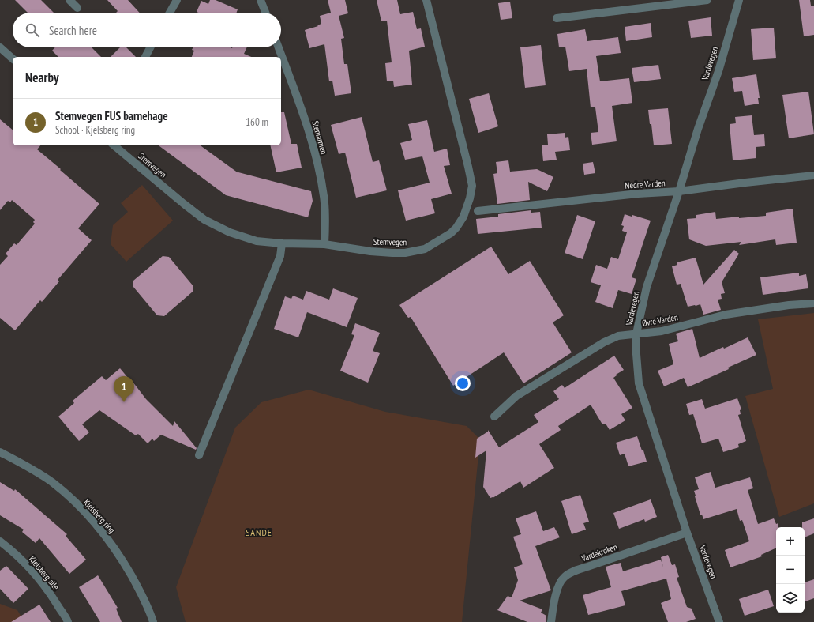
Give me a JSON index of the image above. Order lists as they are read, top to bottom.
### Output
{
  "streets": {
    "street": [
      "Vardevegen",
      "Stemarmen",
      "Stemvegen",
      "Nedre Varden",
      "Øvre Varden",
      "Kjelsberg ring",
      "Vardekroken",
      "Kjelsberg alle"
    ]
  },
  "crossings": [
    ["Vardevegen", "Nedre Varden"],
    ["Vardevegen", "Øvre Varden"],
    ["Vardevegen", "Vardekroken"],
    ["Stemarmen", "Stemvegen"]
  ],
  "districts": ["SANDE"],
  "page": {
    "search": "Search here",
    "heading": "Nearby",
    "list": [
      {
        "mark": "1",
        "name": "Stemvegen FUS barnehage",
        "note": "School · Kjelsberg ring",
        "value": "160 m"
      }
    ],
    "pins": "1",
    "map_buttons": ["+", "−"]
  }
}
